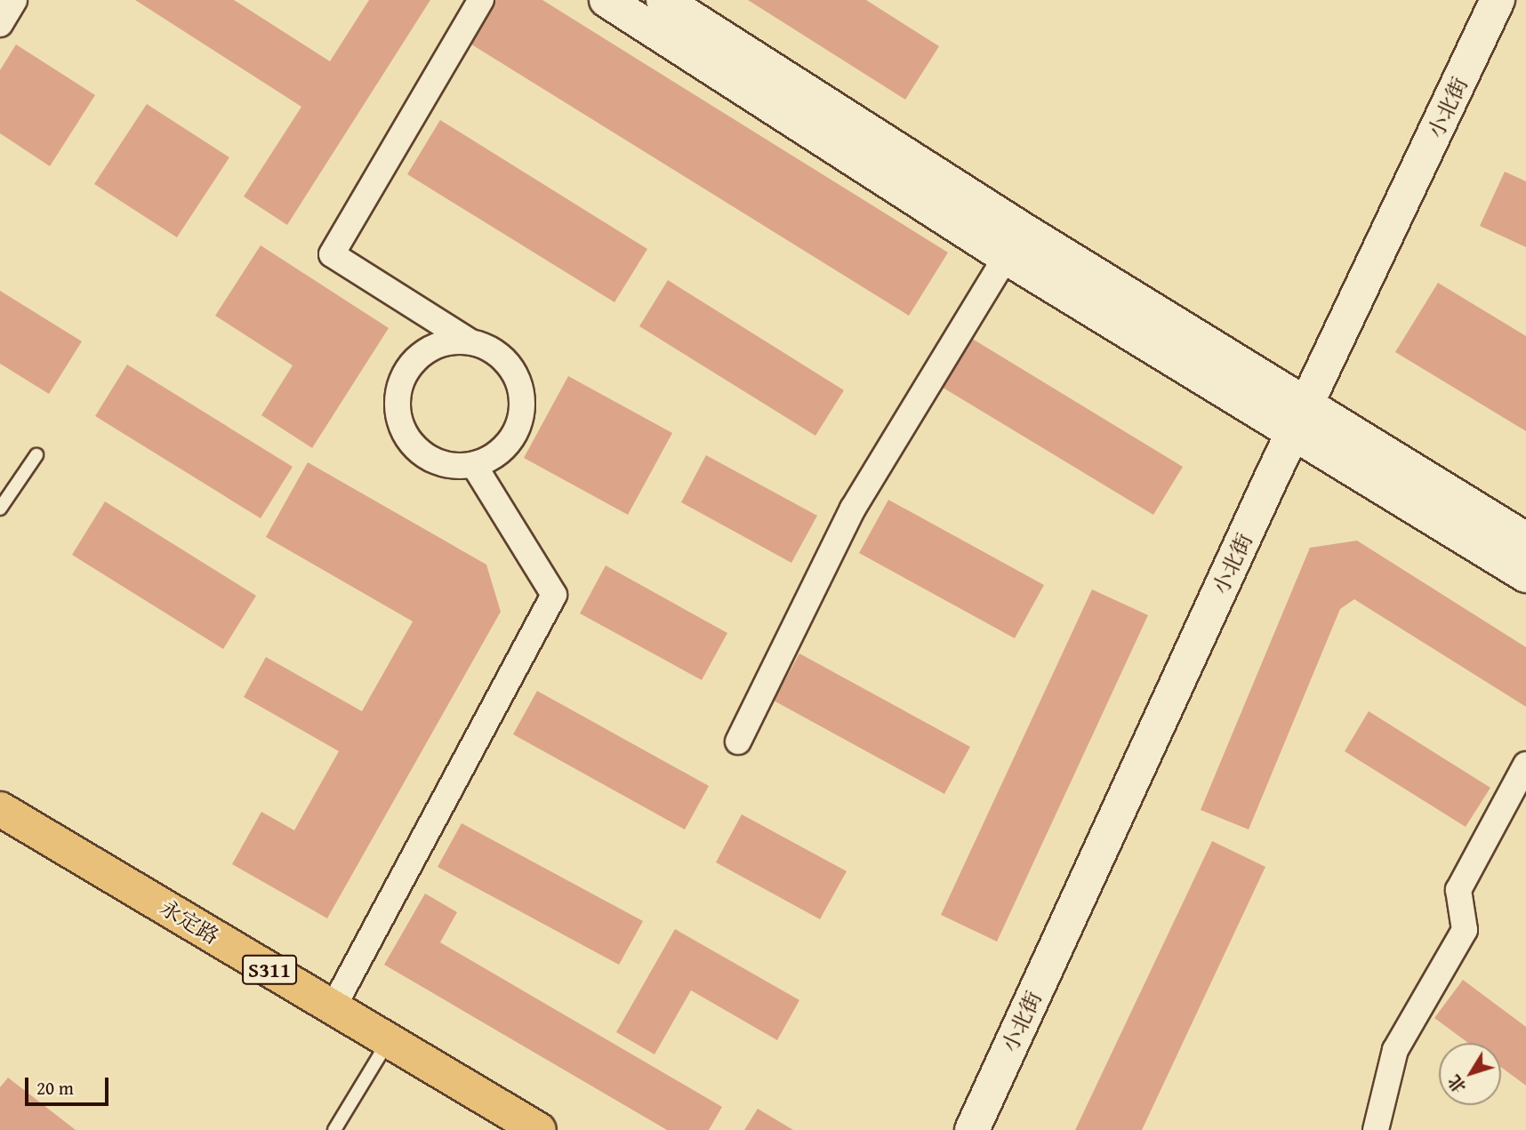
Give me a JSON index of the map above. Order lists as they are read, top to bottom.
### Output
{
  "streets": {
    "main road": ["永定路", "S311"],
    "street": ["小北街"]
  },
  "scale_bar": "20 m",
  "north": "bottom left"
}
